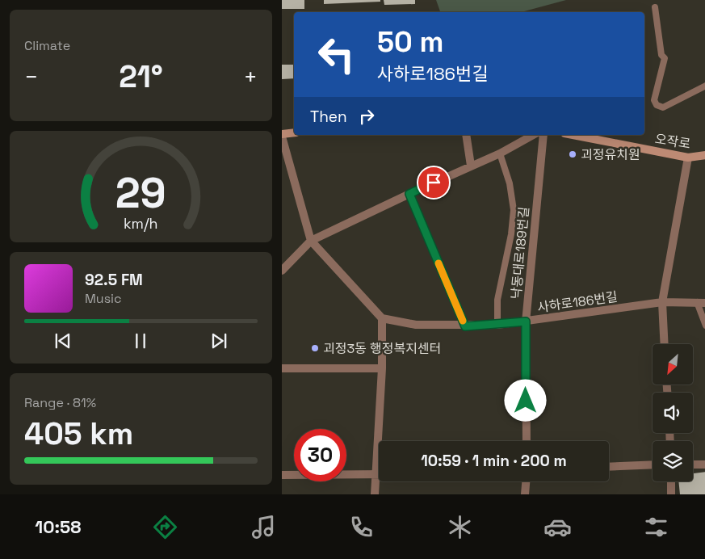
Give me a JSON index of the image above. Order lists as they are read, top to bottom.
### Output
{
  "streets": {
    "street": ["오작로", "낙동대로189번길", "사하로186번길"]
  },
  "crossings": [
    ["낙동대로189번길", "사하로186번길"]
  ],
  "places": ["괴정유치원", "괴정3동 행정복지센터"],
  "north": "bottom left",
  "page": {
    "tile": [
      "Climate",
      ["Range · 81%", "405 km"]
    ],
    "turn": ["50 m", "사하로186번길"],
    "heat": ["−", "21°", "+"],
    "then": "Then",
    "song": ["92.5 FM", "Music"],
    "limit": "30",
    "trip": "10:59 · 1 min · 200 m",
    "tabs": "10:58",
    "gauge": ["29", "km/h"]
  }
}
